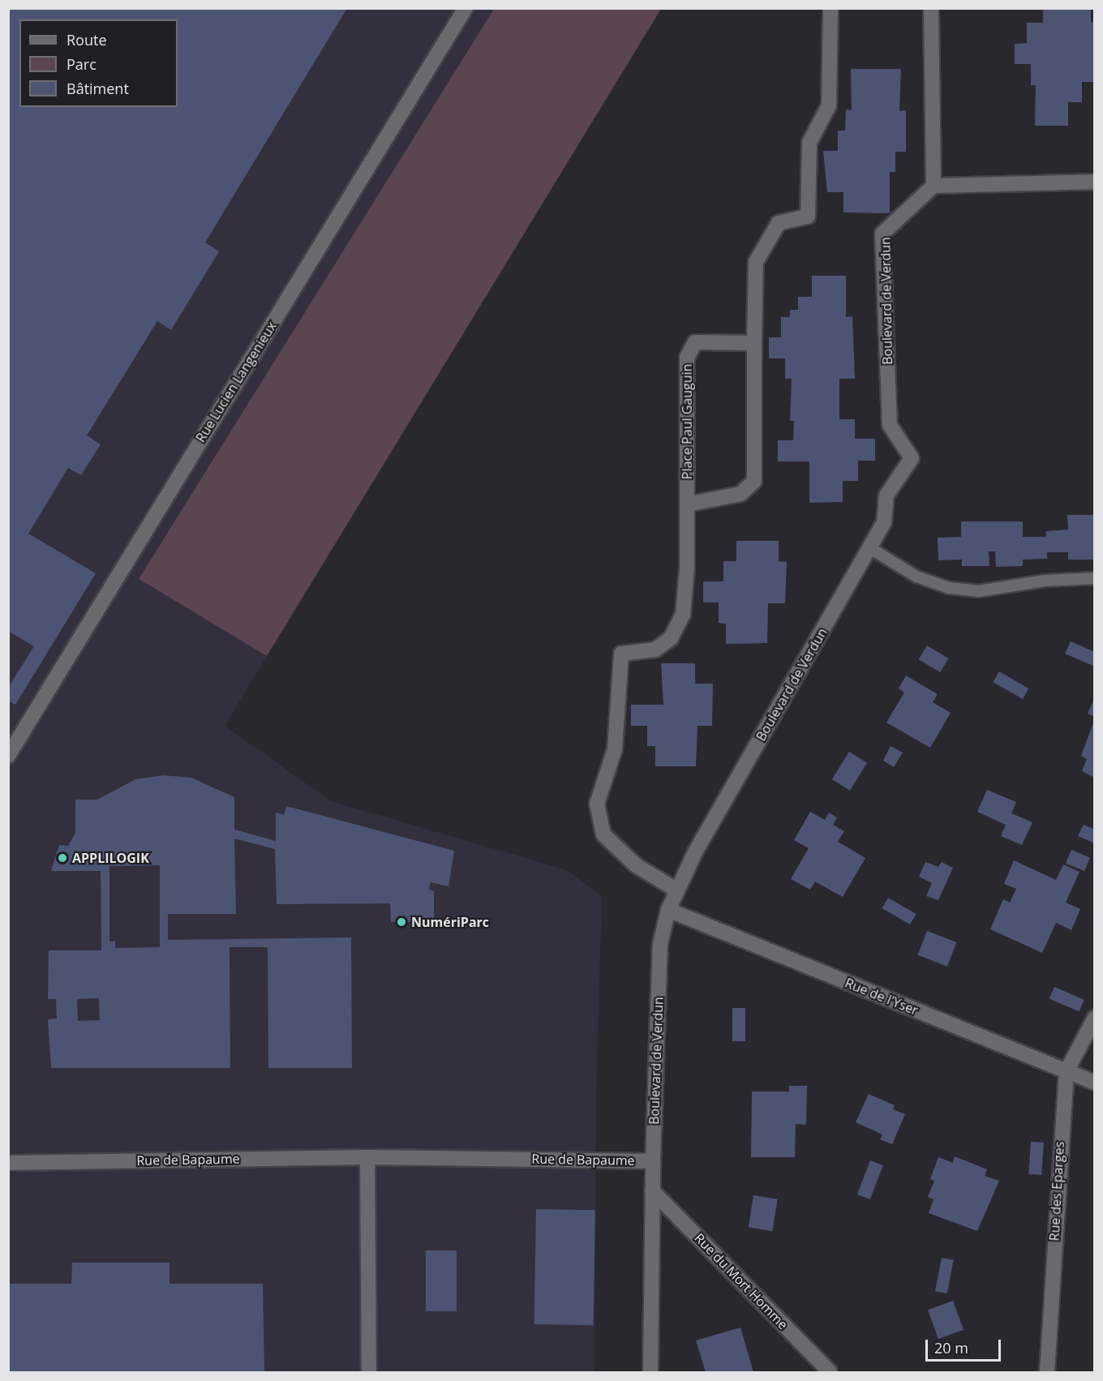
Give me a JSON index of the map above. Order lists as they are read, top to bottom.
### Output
{
  "streets": {
    "street": [
      "Boulevard de Verdun",
      "Rue Lucien Langenieux",
      "Place Paul Gauguin",
      "Rue de l'Yser",
      "Rue de Bapaume",
      "Rue des Eparges",
      "Rue du Mort Homme"
    ]
  },
  "crossings": [
    ["Boulevard de Verdun", "Place Paul Gauguin"],
    ["Boulevard de Verdun", "Rue de l'Yser"],
    ["Boulevard de Verdun", "Rue de Bapaume"],
    ["Boulevard de Verdun", "Rue du Mort Homme"],
    ["Rue de l'Yser", "Rue des Eparges"]
  ],
  "places": ["APPLILOGIK", "NumériParc"],
  "legend": ["Route", "Parc", "Bâtiment"],
  "scale_bar": "20 m"
}
